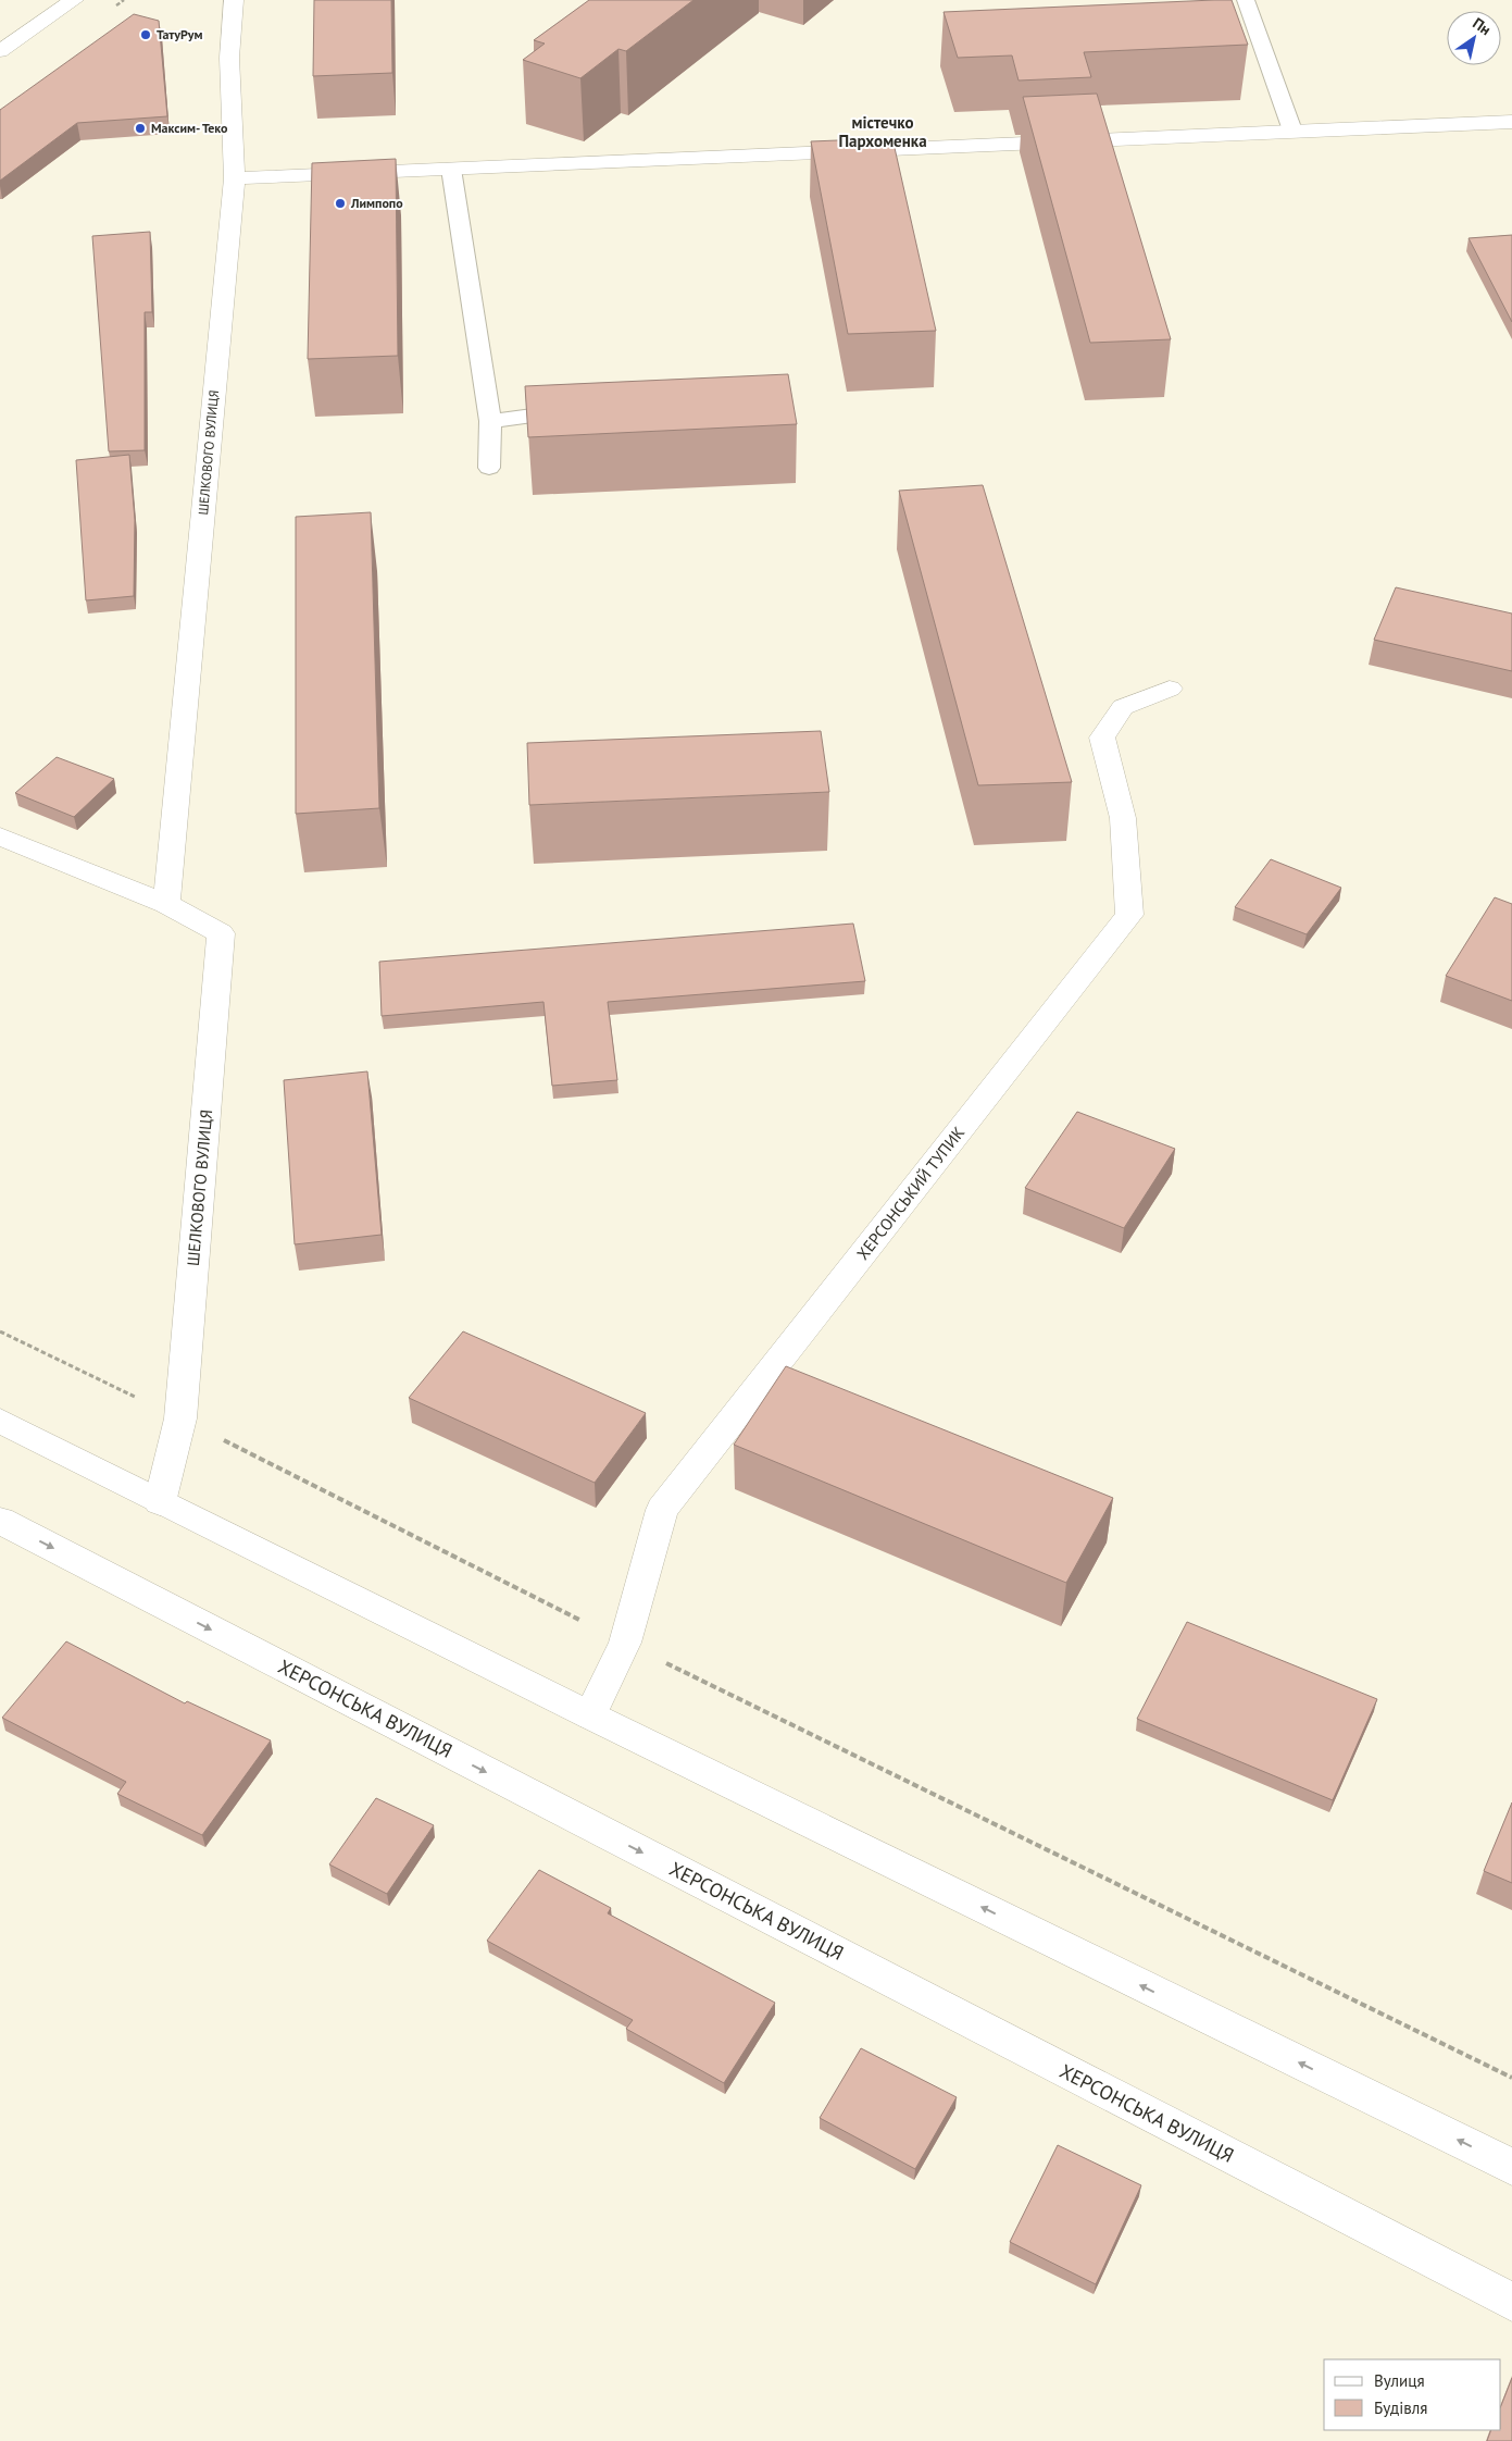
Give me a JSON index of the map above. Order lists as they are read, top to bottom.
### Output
{
  "streets": {
    "street": ["ШЕЛКОВОГО ВУЛИЦЯ", "ХЕРСОНСЬКИЙ ТУПИК", "ХЕРСОНСЬКА ВУЛИЦЯ"]
  },
  "districts": ["містечко Пархоменка"],
  "places": ["ТатуРум", "Максим- Теко", "Лимпопо"],
  "legend": ["Вулиця", "Будівля"],
  "north": "top right"
}
